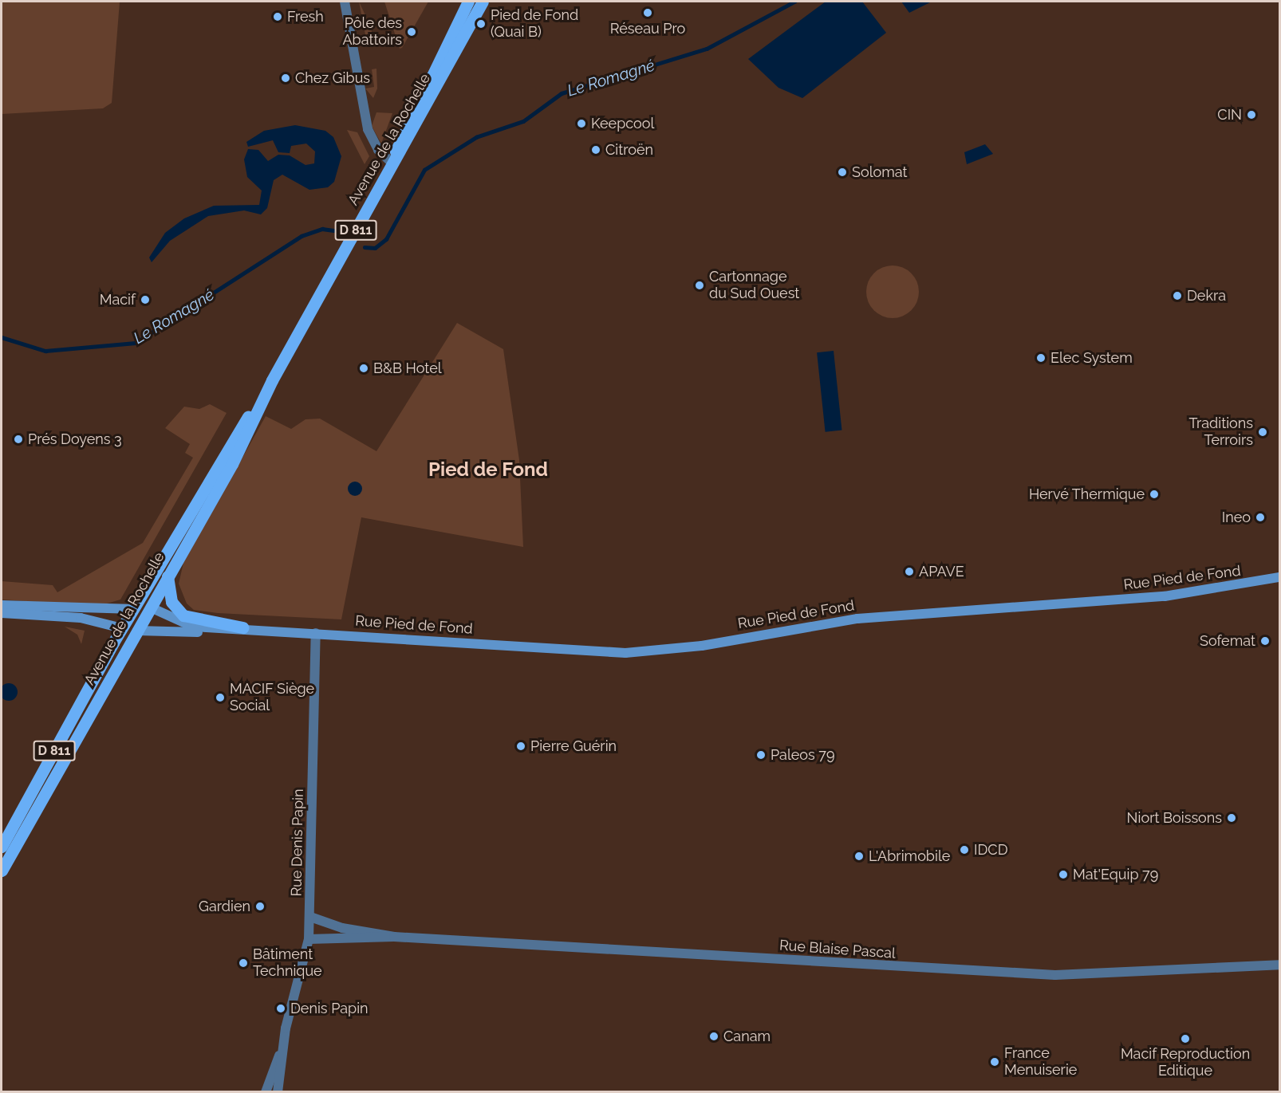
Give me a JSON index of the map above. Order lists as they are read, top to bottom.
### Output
{
  "streets": {
    "main road": ["Avenue de la Rochelle", "D 811", "Rue Pied de Fond"],
    "street": ["Rue Denis Papin", "Rue Blaise Pascal"]
  },
  "crossings": [
    ["Avenue de la Rochelle", "D 811"],
    ["Rue Pied de Fond", "Rue Denis Papin"],
    ["Rue Denis Papin", "Rue Blaise Pascal"]
  ],
  "districts": ["Pied de Fond"],
  "water": ["Le Romagné"],
  "places": [
    "Réseau Pro",
    "Fresh",
    "Pied de Fond (Quai B)",
    "Pôle des Abattoirs",
    "Chez Gibus",
    "CIN",
    "Keepcool",
    "Citroën",
    "Solomat",
    "Cartonnage du Sud Ouest",
    "Dekra",
    "Macif",
    "Elec System",
    "B&B Hotel",
    "Traditions Terroirs",
    "Prés Doyens 3",
    "Hervé Thermique",
    "Ineo",
    "APAVE",
    "Sofemat",
    "MACIF Siège Social",
    "Pierre Guérin",
    "Paleos 79",
    "Niort Boissons",
    "IDCD",
    "L'Abrimobile",
    "Mat'Equip 79",
    "Gardien",
    "Bâtiment Technique",
    "Denis Papin",
    "Canam",
    "Macif Reproduction Editique",
    "France Menuiserie"
  ]
}
